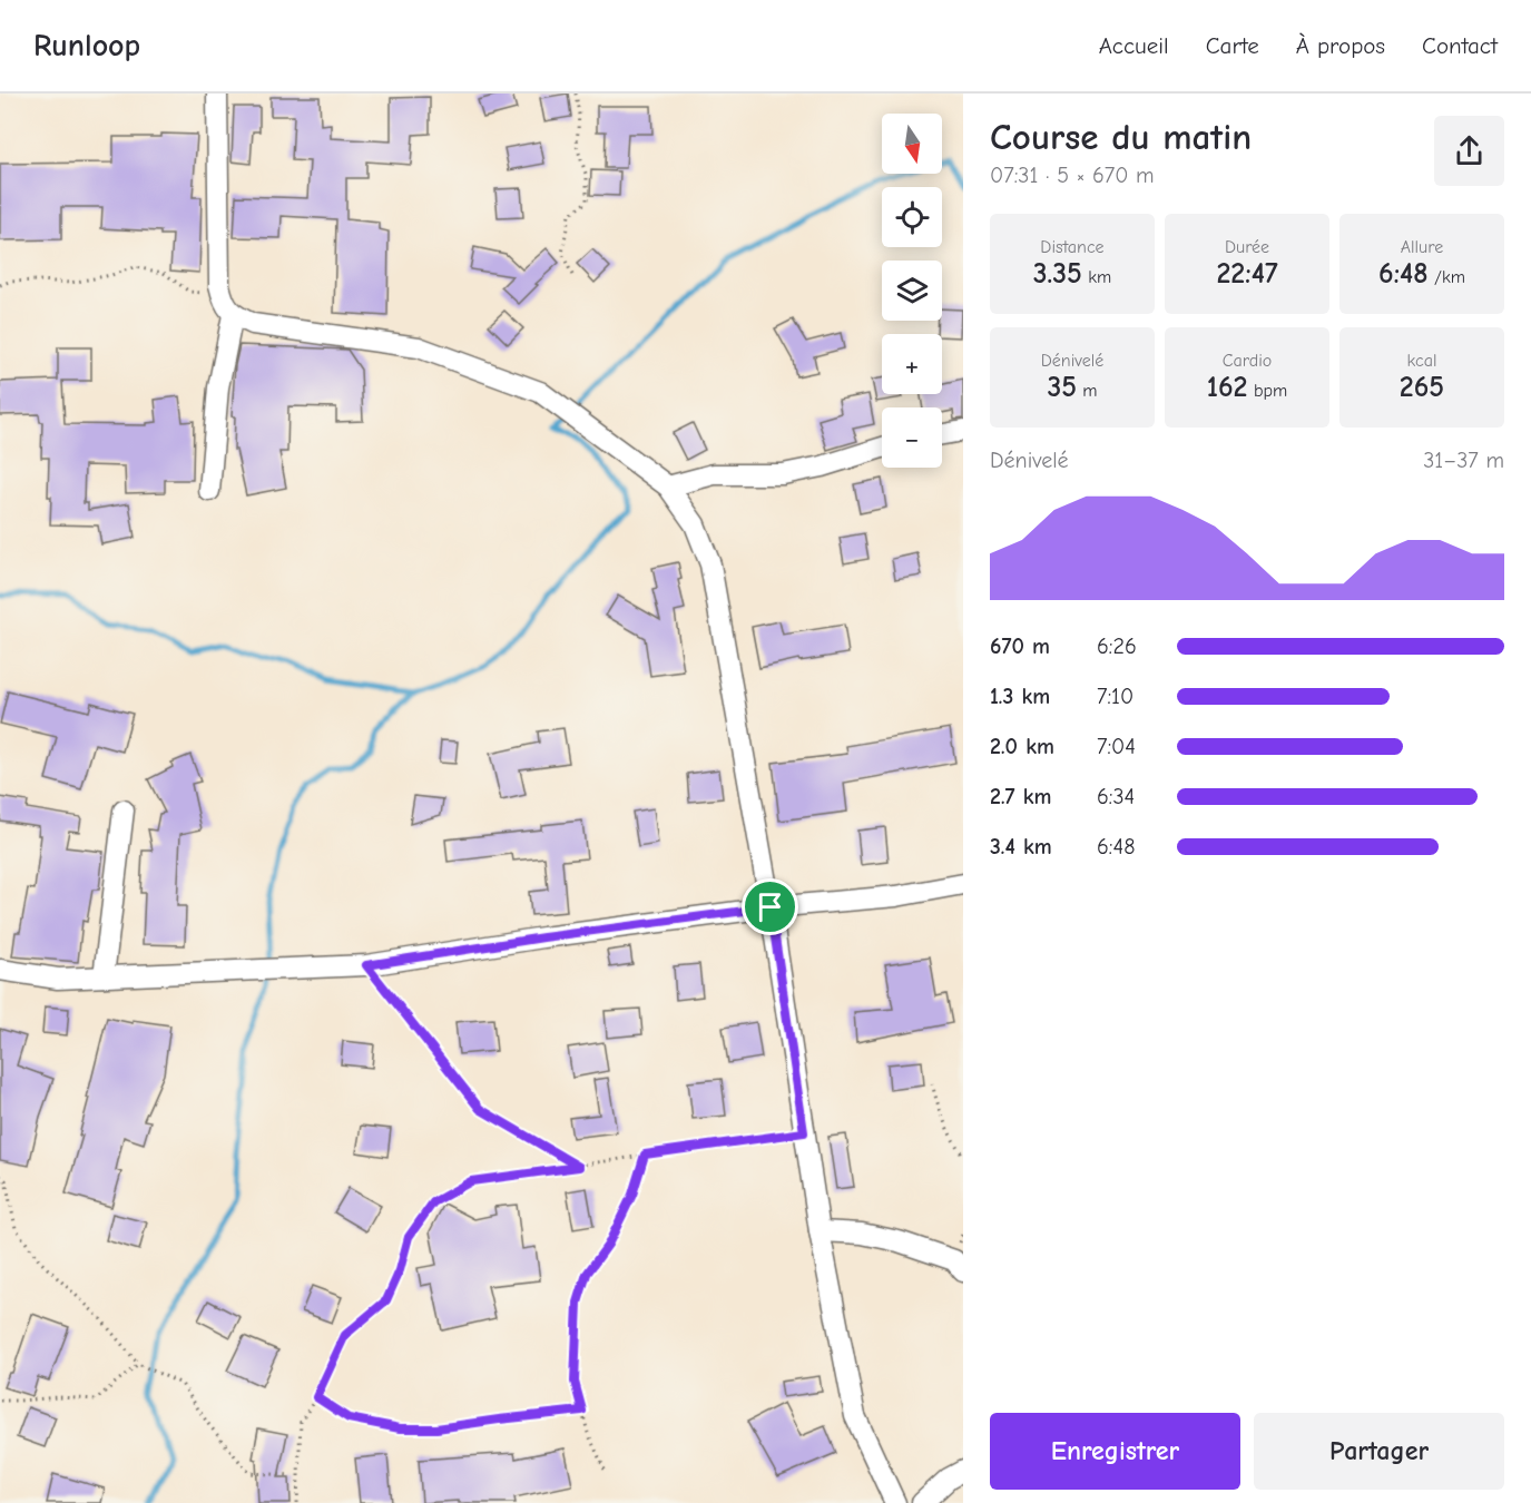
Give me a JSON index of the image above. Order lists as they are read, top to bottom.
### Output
{
  "north": "bottom",
  "page": {
    "header": "Runloop",
    "nav": [
      "Accueil",
      "Carte",
      "À propos",
      "Contact"
    ],
    "heading": ["Course du matin", "07:31 · 5 × 670 m"],
    "map_buttons": ["+", "−"],
    "stats": [
      ["Distance", "3.35 km"],
      ["Durée", "22:47"],
      ["Allure", "6:48 /km"],
      ["Dénivelé", "35 m"],
      ["Cardio", "162 bpm"],
      ["kcal", "265"]
    ],
    "chart": ["Dénivelé", "31–37 m"],
    "list": [
      {
        "name": "670 m",
        "note": "6:26"
      },
      {
        "name": "1.3 km",
        "note": "7:10"
      },
      {
        "name": "2.0 km",
        "note": "7:04"
      },
      {
        "name": "2.7 km",
        "note": "6:34"
      },
      {
        "name": "3.4 km",
        "note": "6:48"
      }
    ],
    "buttons": ["Enregistrer", "Partager"]
  }
}
